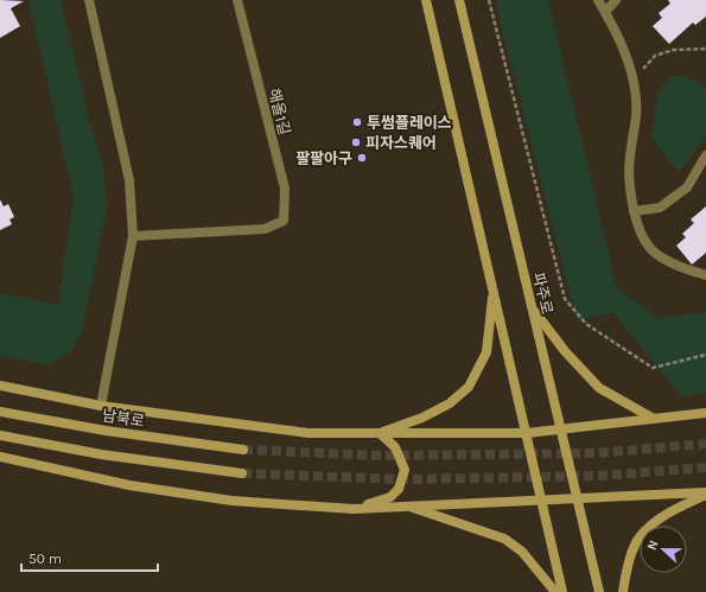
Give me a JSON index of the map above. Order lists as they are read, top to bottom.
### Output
{
  "streets": {
    "main road": ["파주로", "남북로"],
    "street": ["해올1길"]
  },
  "places": ["투썸플레이스", "피자스퀘어", "팔팔아구"],
  "scale_bar": "50 m",
  "north": "left"
}
